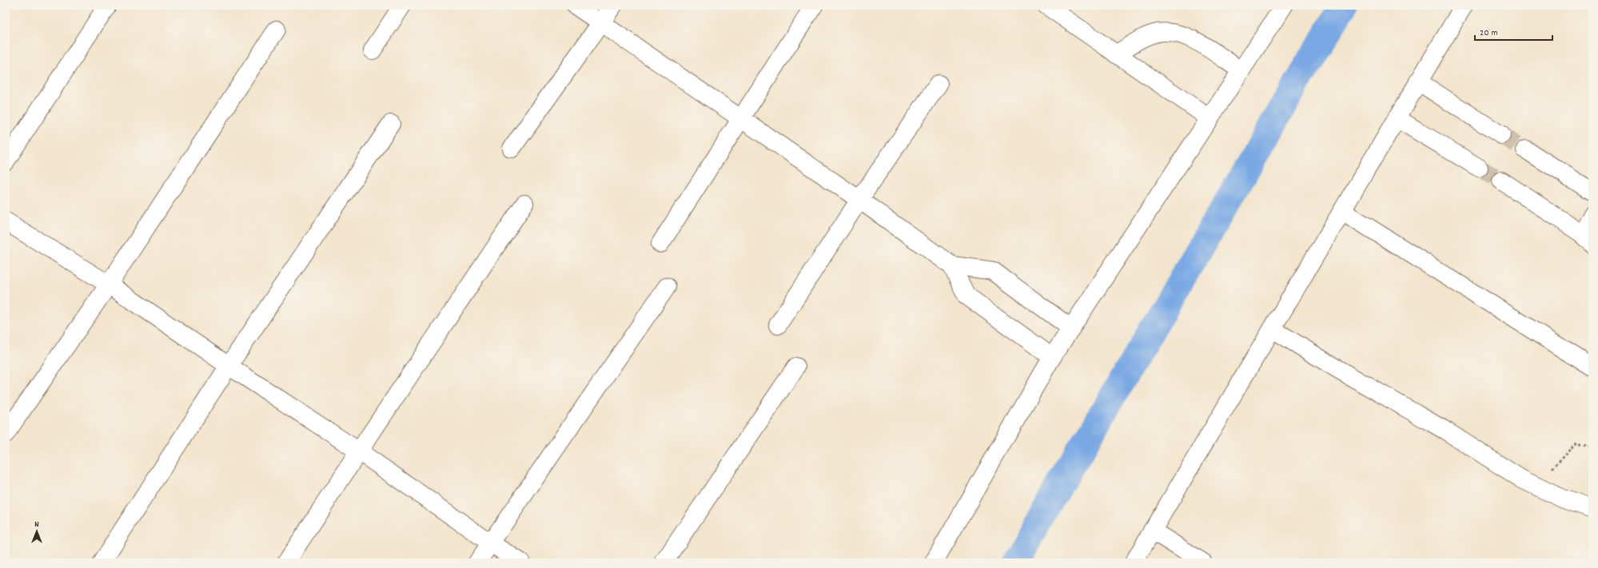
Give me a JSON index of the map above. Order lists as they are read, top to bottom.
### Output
{
  "scale_bar": "20 m",
  "north": "top"
}
